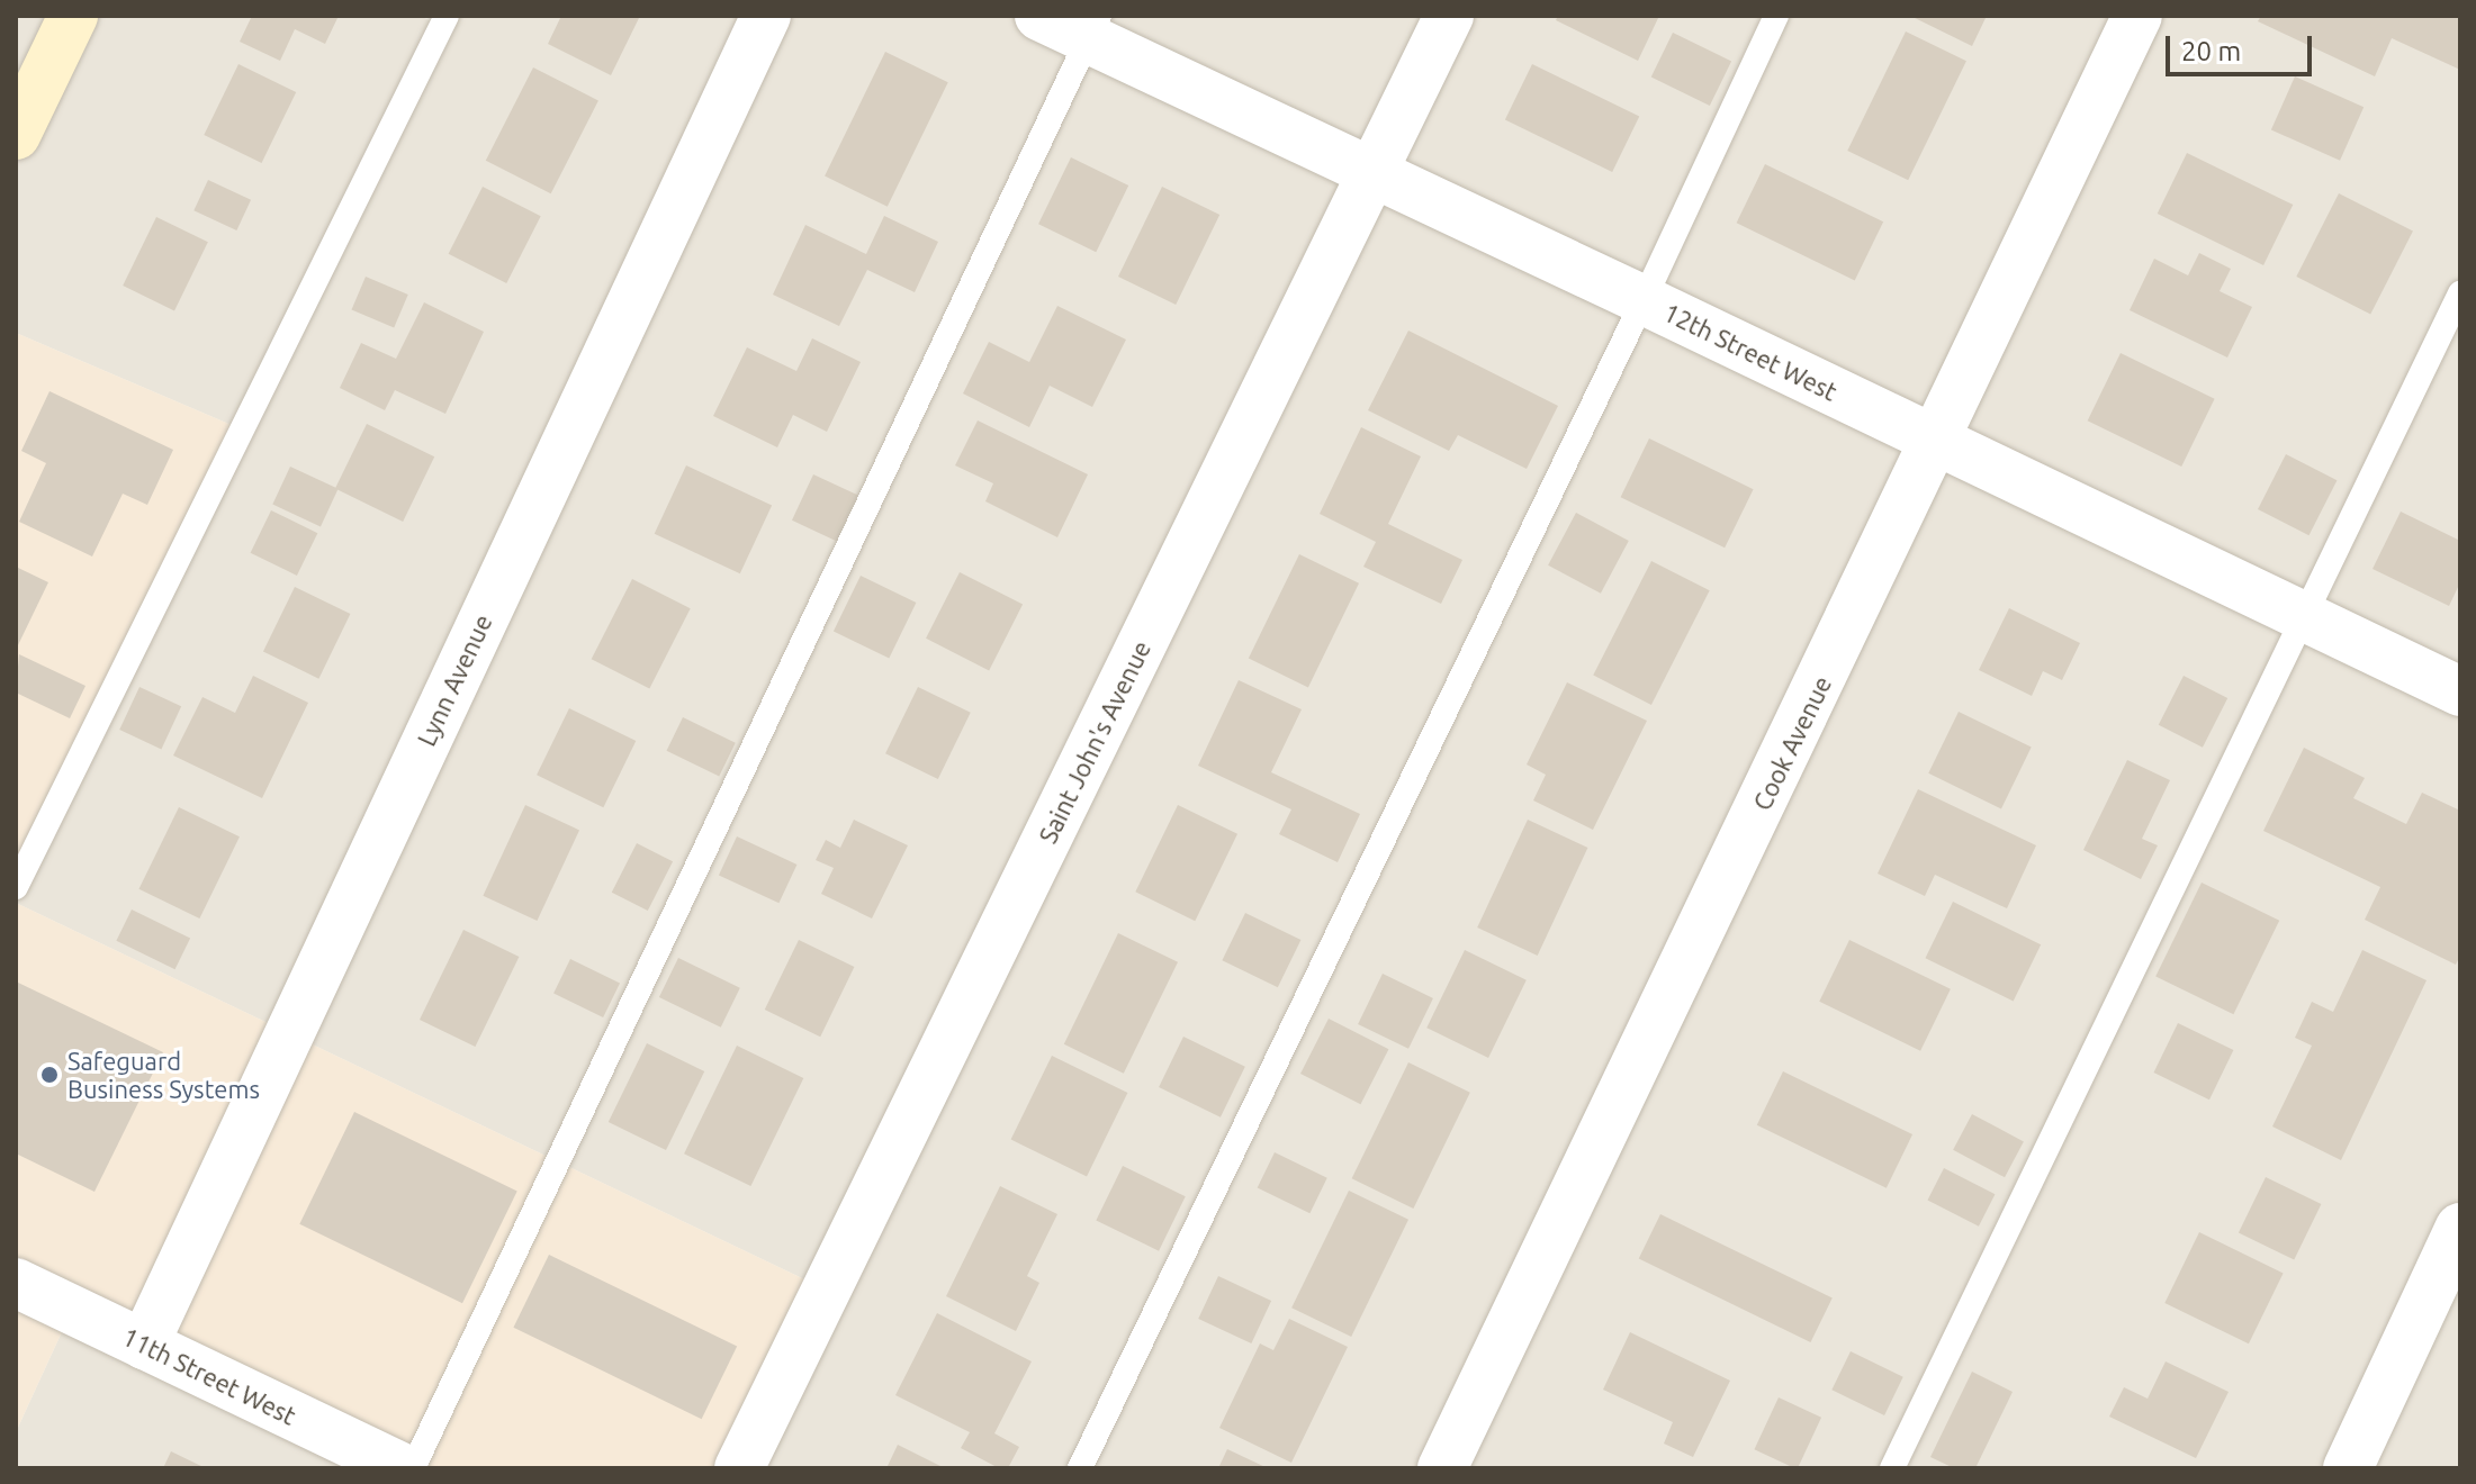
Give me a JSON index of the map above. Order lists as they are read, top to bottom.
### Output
{
  "streets": {
    "street": [
      "12th Street West",
      "Lynn Avenue",
      "Saint John's Avenue",
      "Cook Avenue",
      "11th Street West"
    ]
  },
  "crossings": [
    ["12th Street West", "Saint John's Avenue"],
    ["12th Street West", "Cook Avenue"],
    ["Lynn Avenue", "11th Street West"]
  ],
  "places": ["Safeguard Business Systems"],
  "scale_bar": "20 m"
}
